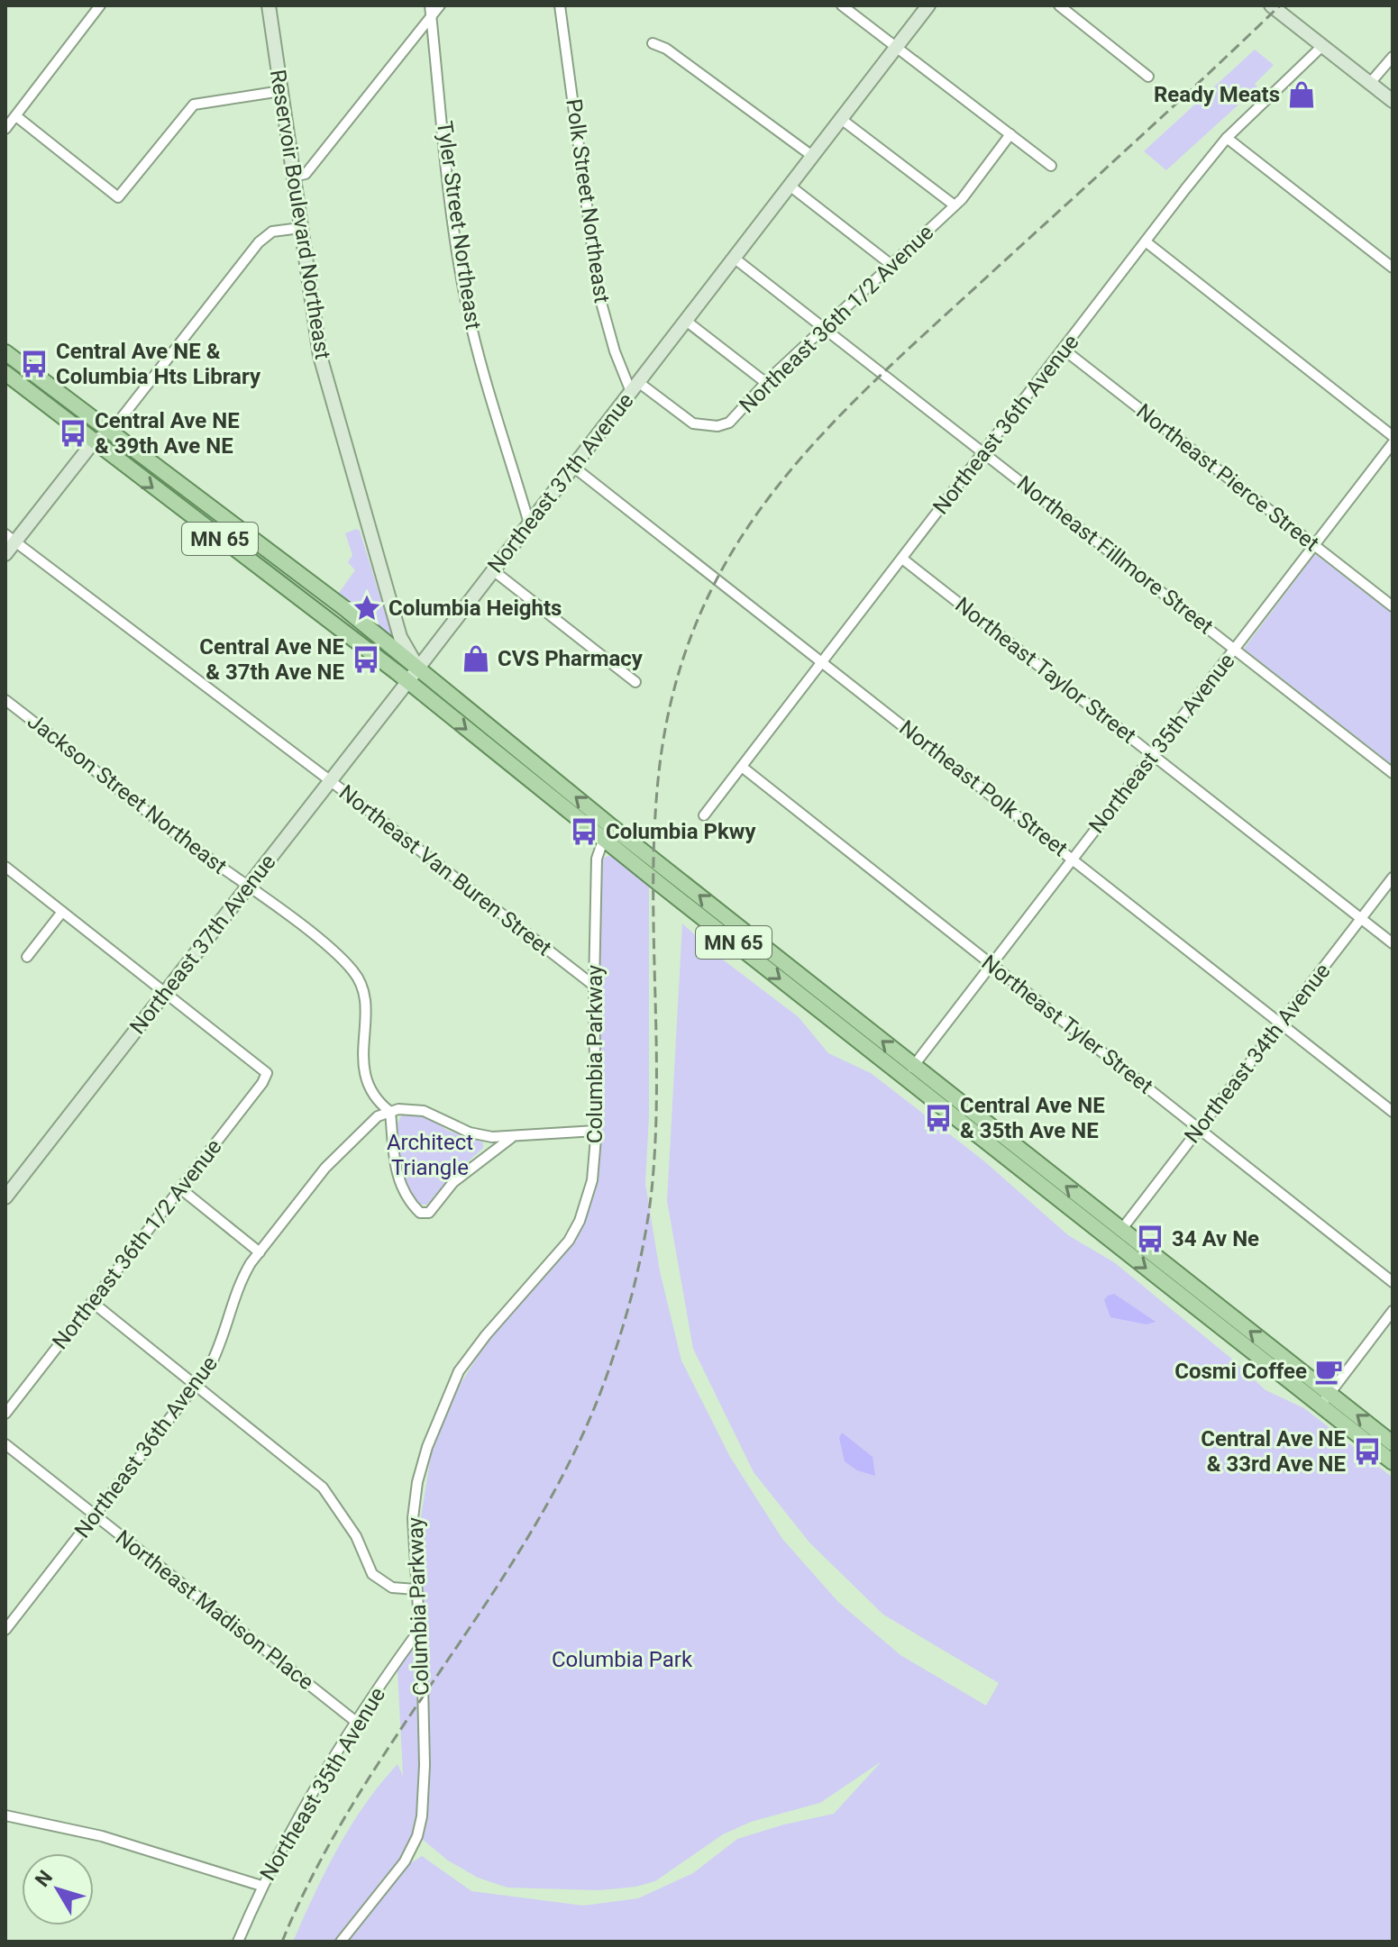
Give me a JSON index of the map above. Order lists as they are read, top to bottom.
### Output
{
  "streets": {
    "main road": ["MN 65"],
    "street": [
      "Polk Street Northeast",
      "Reservoir Boulevard Northeast",
      "Tyler Street Northeast",
      "Northeast 36th 1/2 Avenue",
      "Northeast 36th Avenue",
      "Northeast Pierce Street",
      "Northeast 37th Avenue",
      "Northeast Fillmore Street",
      "Northeast Taylor Street",
      "Northeast 35th Avenue",
      "Northeast Polk Street",
      "Jackson Street Northeast",
      "Northeast Van Buren Street",
      "Northeast Tyler Street",
      "Northeast 34th Avenue",
      "Columbia Parkway",
      "Northeast Madison Place"
    ]
  },
  "crossings": [
    ["Polk Street Northeast", "Northeast 36th 1/2 Avenue"],
    ["Polk Street Northeast", "Northeast 37th Avenue"],
    ["Reservoir Boulevard Northeast", "Northeast 37th Avenue"],
    ["Reservoir Boulevard Northeast", "MN 65"],
    ["Tyler Street Northeast", "Northeast 37th Avenue"],
    ["Northeast 36th 1/2 Avenue", "Northeast 37th Avenue"],
    ["Northeast 36th 1/2 Avenue", "Northeast Fillmore Street"],
    ["Northeast 36th Avenue", "Northeast Pierce Street"],
    ["Northeast 36th Avenue", "Northeast Fillmore Street"],
    ["Northeast 36th Avenue", "Northeast Taylor Street"],
    ["Northeast 36th Avenue", "Northeast Polk Street"],
    ["Northeast 36th Avenue", "Jackson Street Northeast"],
    ["Northeast 36th Avenue", "Northeast Tyler Street"],
    ["Northeast 36th Avenue", "Northeast Madison Place"],
    ["Northeast Pierce Street", "Northeast 35th Avenue"],
    ["Northeast 37th Avenue", "MN 65"],
    ["Northeast 37th Avenue", "Northeast Fillmore Street"],
    ["Northeast 37th Avenue", "Northeast Polk Street"],
    ["Northeast 37th Avenue", "Jackson Street Northeast"],
    ["Northeast 37th Avenue", "Northeast Van Buren Street"],
    ["MN 65", "Northeast 35th Avenue"],
    ["MN 65", "Northeast 34th Avenue"],
    ["MN 65", "Columbia Parkway"],
    ["Northeast Fillmore Street", "Northeast 35th Avenue"],
    ["Northeast Taylor Street", "Northeast 35th Avenue"],
    ["Northeast Taylor Street", "Northeast 34th Avenue"],
    ["Northeast 35th Avenue", "Northeast Polk Street"],
    ["Northeast 35th Avenue", "Northeast Tyler Street"],
    ["Northeast 35th Avenue", "Columbia Parkway"],
    ["Northeast 35th Avenue", "Northeast Madison Place"],
    ["Northeast Polk Street", "Northeast 34th Avenue"],
    ["Northeast Van Buren Street", "Columbia Parkway"],
    ["Northeast Tyler Street", "Northeast 34th Avenue"]
  ],
  "parks": ["Architect Triangle", "Columbia Park"],
  "places": {
    "shop": ["Ready Meats", "CVS Pharmacy"],
    "bus stop": [
      "Central Ave NE & Columbia Hts Library",
      "Central Ave NE & 39th Ave NE",
      "Central Ave NE & 37th Ave NE",
      "Columbia Pkwy",
      "Central Ave NE & 35th Ave NE",
      "34 Av Ne",
      "Central Ave NE & 33rd Ave NE"
    ],
    "place": ["Columbia Heights"],
    "cafe": ["Cosmi Coffee"]
  },
  "north": "top left"
}
